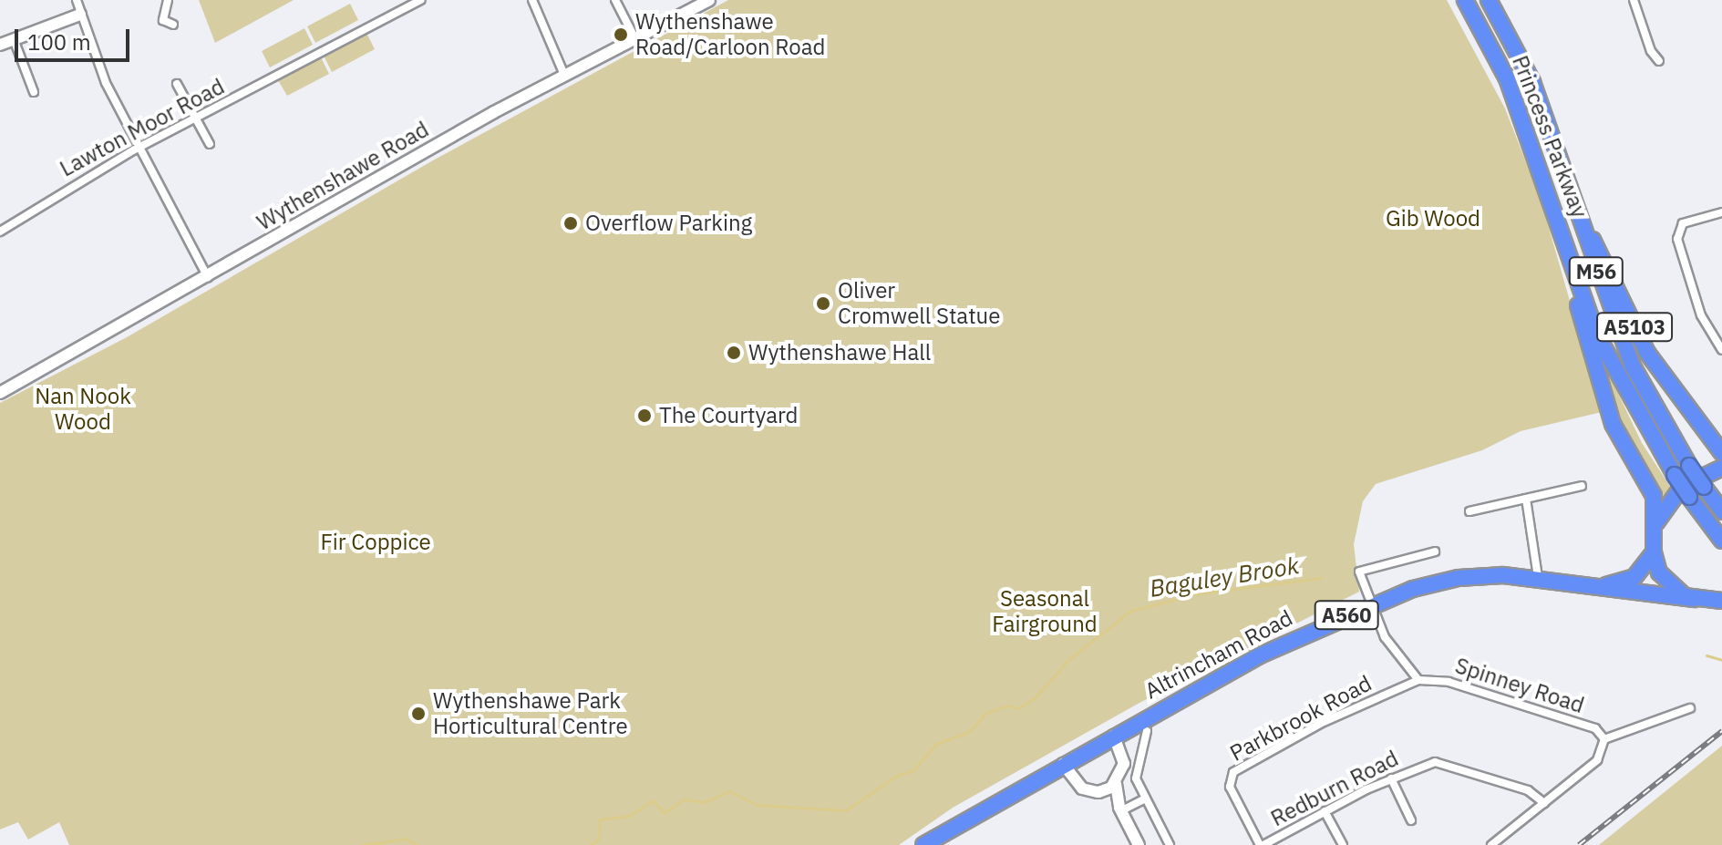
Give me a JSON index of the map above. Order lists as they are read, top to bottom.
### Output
{
  "streets": {
    "highway": [
      "Princess Parkway",
      "M56",
      "A5103",
      "A560",
      "Altrincham Road"
    ],
    "main road": ["Wythenshawe Road"],
    "street": [
      "Lawton Moor Road",
      "Spinney Road",
      "Parkbrook Road",
      "Redburn Road"
    ]
  },
  "crossings": [
    ["Princess Parkway", "A5103"],
    ["A560", "Altrincham Road"],
    ["Spinney Road", "Parkbrook Road"],
    ["Parkbrook Road", "Redburn Road"]
  ],
  "water": ["Baguley Brook"],
  "parks": [
    "Gib Wood",
    "Nan Nook Wood",
    "Fir Coppice",
    "Seasonal Fairground"
  ],
  "places": [
    "Wythenshawe Road/Carloon Road",
    "Overflow Parking",
    "Oliver Cromwell Statue",
    "Wythenshawe Hall",
    "The Courtyard",
    "Wythenshawe Park Horticultural Centre"
  ],
  "scale_bar": "100 m"
}
